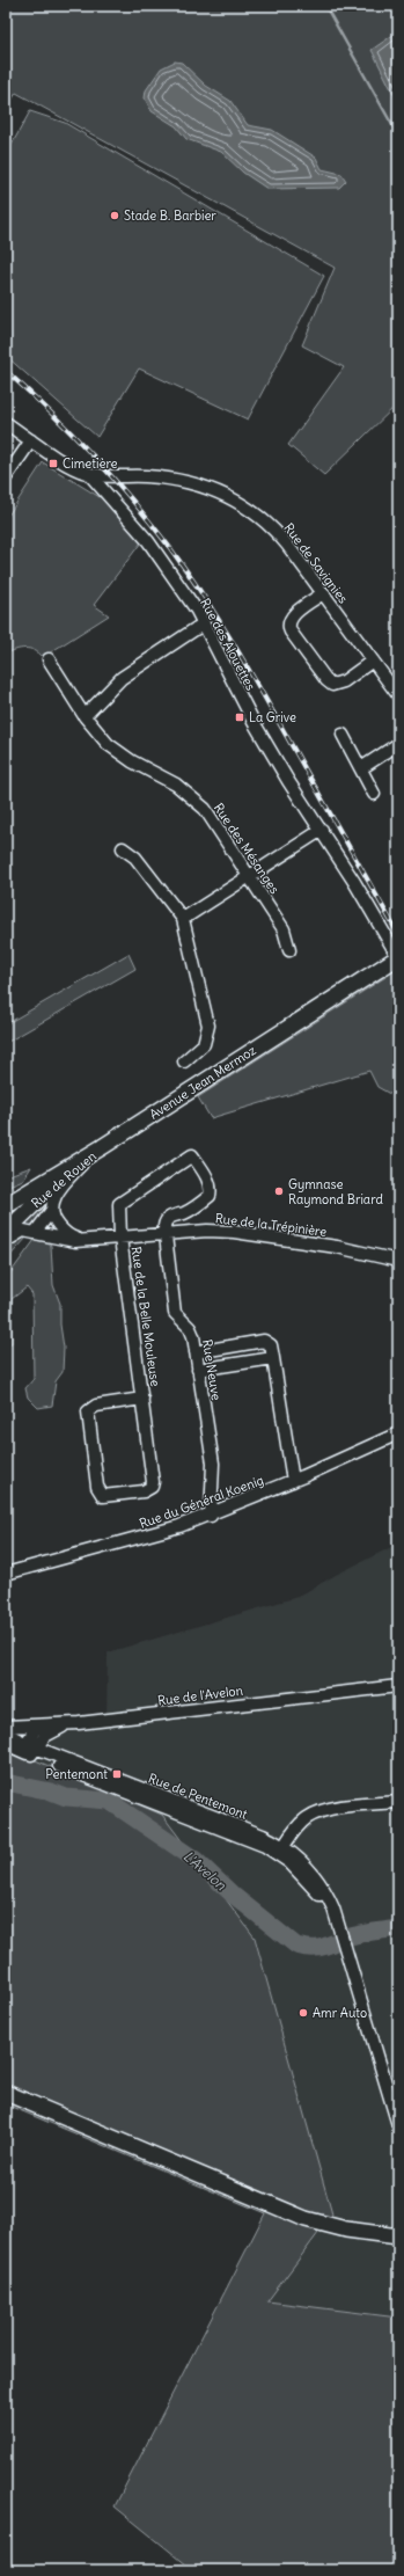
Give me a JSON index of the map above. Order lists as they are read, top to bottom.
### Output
{
  "streets": {
    "main road": ["Avenue Jean Mermoz", "Rue de Rouen"],
    "street": [
      "Rue de Savignies",
      "Rue des Alouettes",
      "Rue des Mésanges",
      "Rue de la Trépinière",
      "Rue de la Belle Mouleuse",
      "Rue Neuve",
      "Rue du Général Koenig",
      "Rue de l'Avelon",
      "Rue de Pentemont"
    ]
  },
  "crossings": [
    ["Rue de Savignies", "Rue des Alouettes"],
    ["Rue des Alouettes", "Avenue Jean Mermoz"],
    ["Avenue Jean Mermoz", "Rue de Rouen"],
    ["Rue de la Trépinière", "Rue de la Belle Mouleuse"],
    ["Rue de la Trépinière", "Rue Neuve"],
    ["Rue de la Belle Mouleuse", "Rue Neuve"],
    ["Rue Neuve", "Rue du Général Koenig"]
  ],
  "water": ["L'Avelon"],
  "places": {
    "other": ["Stade B. Barbier", "Gymnase Raymond Briard", "Amr Auto"],
    "transit": ["Cimetière", "La Grive", "Pentemont"]
  }
}
